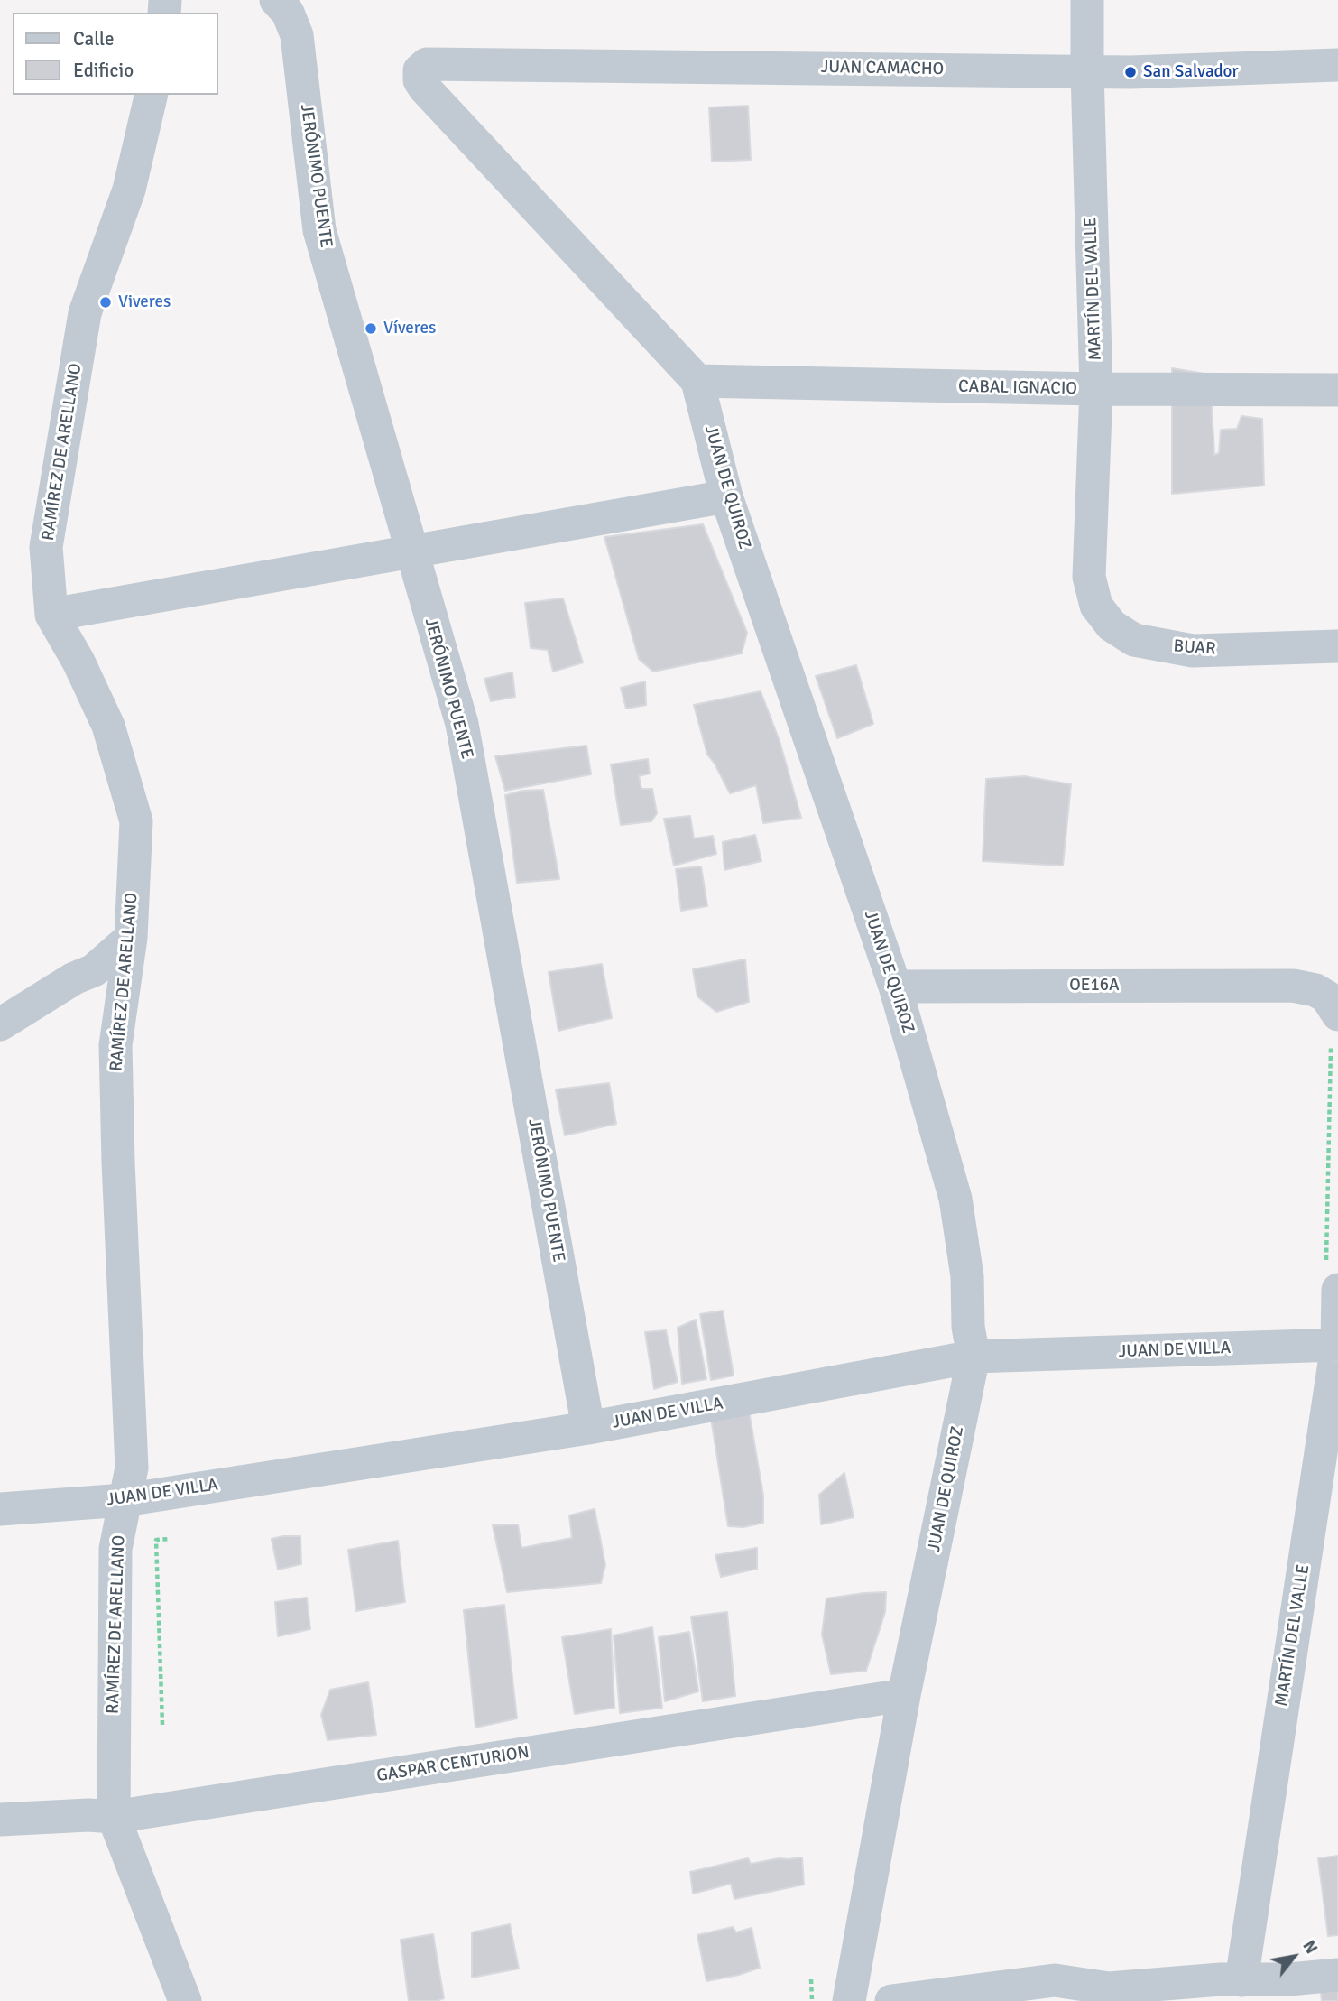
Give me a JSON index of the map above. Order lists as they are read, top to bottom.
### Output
{
  "streets": {
    "street": [
      "JUAN CAMACHO",
      "JERÓNIMO PUENTE",
      "MARTÍN DEL VALLE",
      "CABAL IGNACIO",
      "RAMÍREZ DE ARELLANO",
      "JUAN DE QUIROZ",
      "BUAR",
      "OE16A",
      "JUAN DE VILLA",
      "GASPAR CENTURION"
    ]
  },
  "crossings": [
    ["JUAN CAMACHO", "MARTÍN DEL VALLE"],
    ["JUAN CAMACHO", "JUAN DE QUIROZ"],
    ["JERÓNIMO PUENTE", "JUAN DE VILLA"],
    ["MARTÍN DEL VALLE", "CABAL IGNACIO"],
    ["MARTÍN DEL VALLE", "BUAR"],
    ["MARTÍN DEL VALLE", "JUAN DE VILLA"],
    ["CABAL IGNACIO", "JUAN DE QUIROZ"],
    ["RAMÍREZ DE ARELLANO", "JUAN DE VILLA"],
    ["RAMÍREZ DE ARELLANO", "GASPAR CENTURION"],
    ["JUAN DE QUIROZ", "OE16A"],
    ["JUAN DE QUIROZ", "JUAN DE VILLA"],
    ["JUAN DE QUIROZ", "GASPAR CENTURION"]
  ],
  "places": ["San Salvador", "Viveres", "Víveres"],
  "legend": ["Calle", "Edificio"],
  "north": "top right"
}
